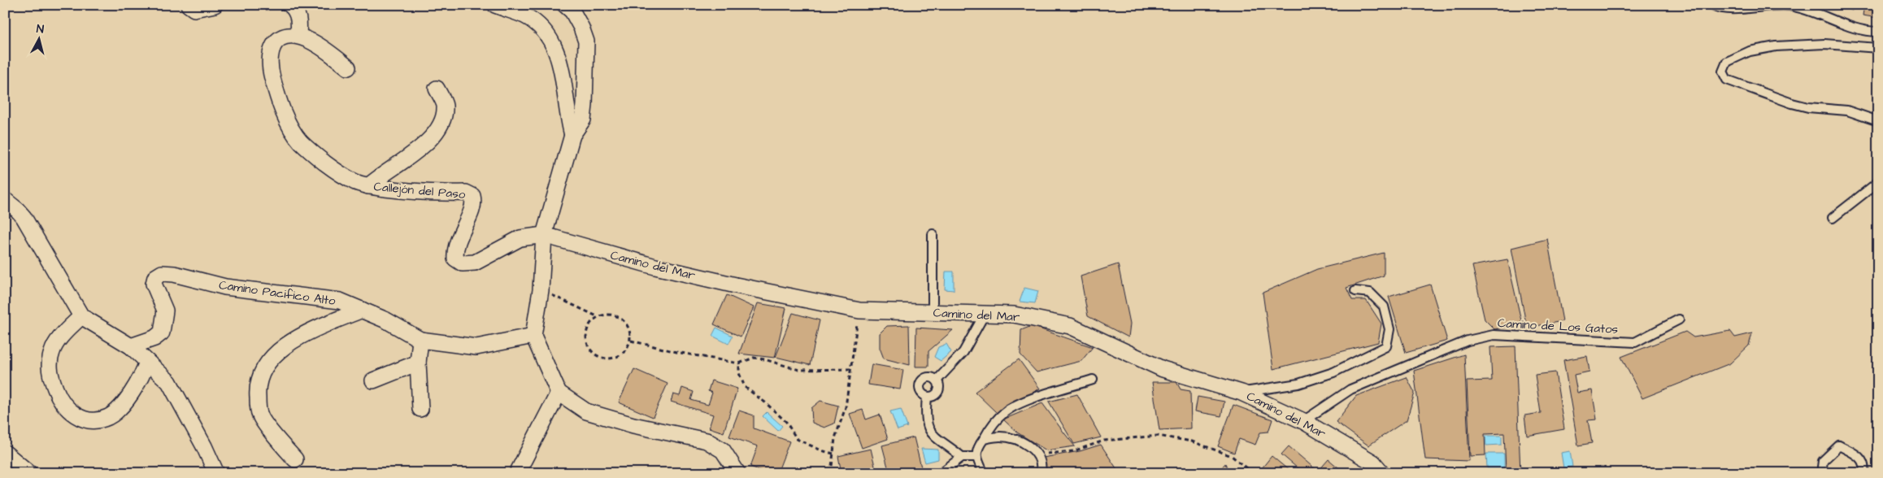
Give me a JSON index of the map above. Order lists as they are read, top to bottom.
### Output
{
  "streets": {
    "street": ["Callejón del Paso", "Camino del Mar", "Camino Pacifico Alto"],
    "lane": ["Camino de Los Gatos"]
  },
  "crossings": [
    ["Callejón del Paso", "Camino del Mar"],
    ["Camino del Mar", "Camino de Los Gatos"]
  ],
  "north": "top"
}
